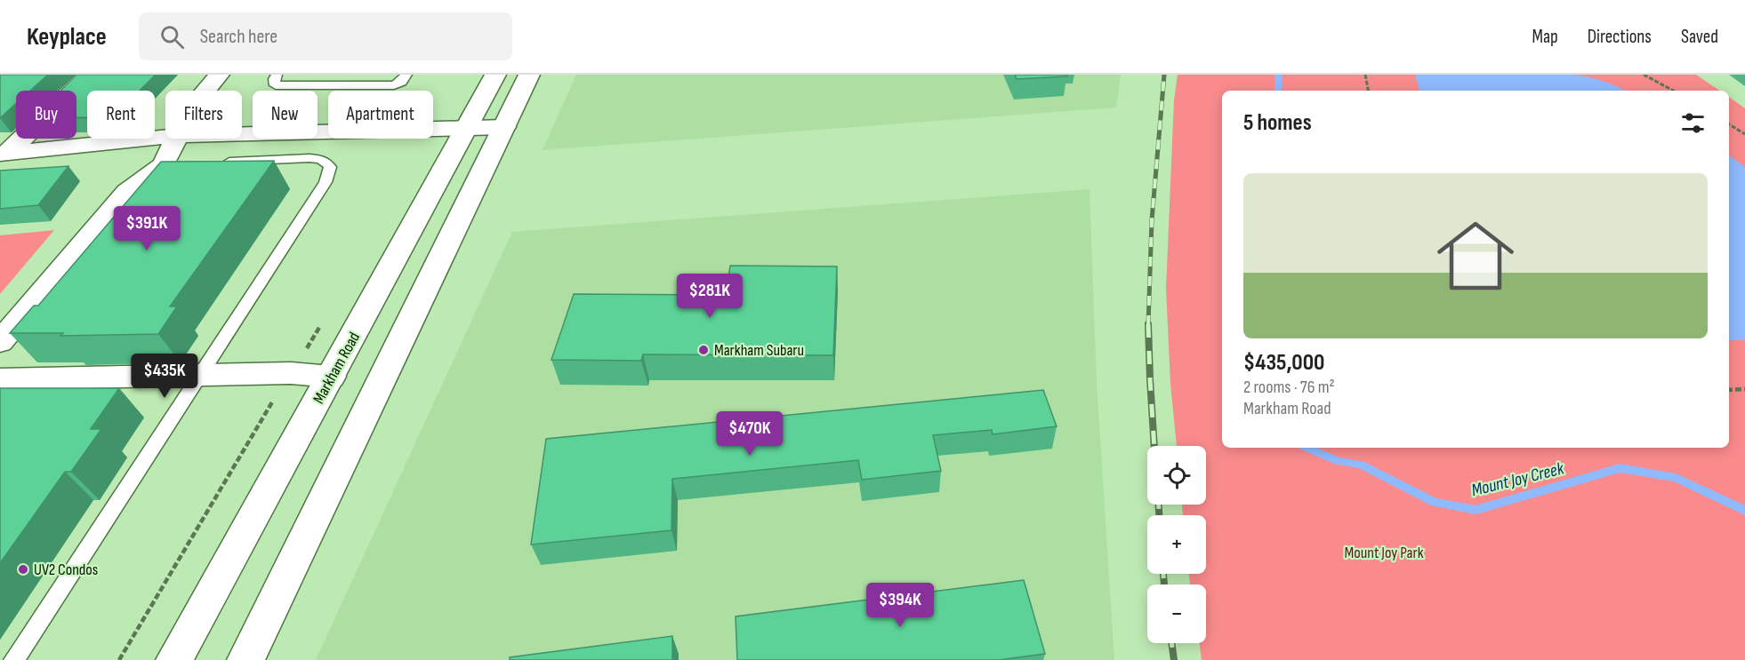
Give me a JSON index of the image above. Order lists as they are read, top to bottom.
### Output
{
  "streets": {
    "main road": ["Markham Road"]
  },
  "water": ["Mount Joy Creek"],
  "parks": ["Mount Joy Park"],
  "places": ["Markham Subaru", "UV2 Condos"],
  "page": {
    "header": "Keyplace",
    "search": "Search here",
    "nav": ["Map", "Directions", "Saved"],
    "chip": [
      "Buy",
      "Rent",
      "Filters",
      "New",
      "Apartment"
    ],
    "heading": "5 homes",
    "list": [
      {
        "name": "$435,000",
        "note": "2 rooms · 76 m² · Markham Road"
      }
    ],
    "price": [
      "$391K",
      "$281K",
      "$435K",
      "$470K",
      "$394K"
    ],
    "map_buttons": ["+", "−"]
  }
}
